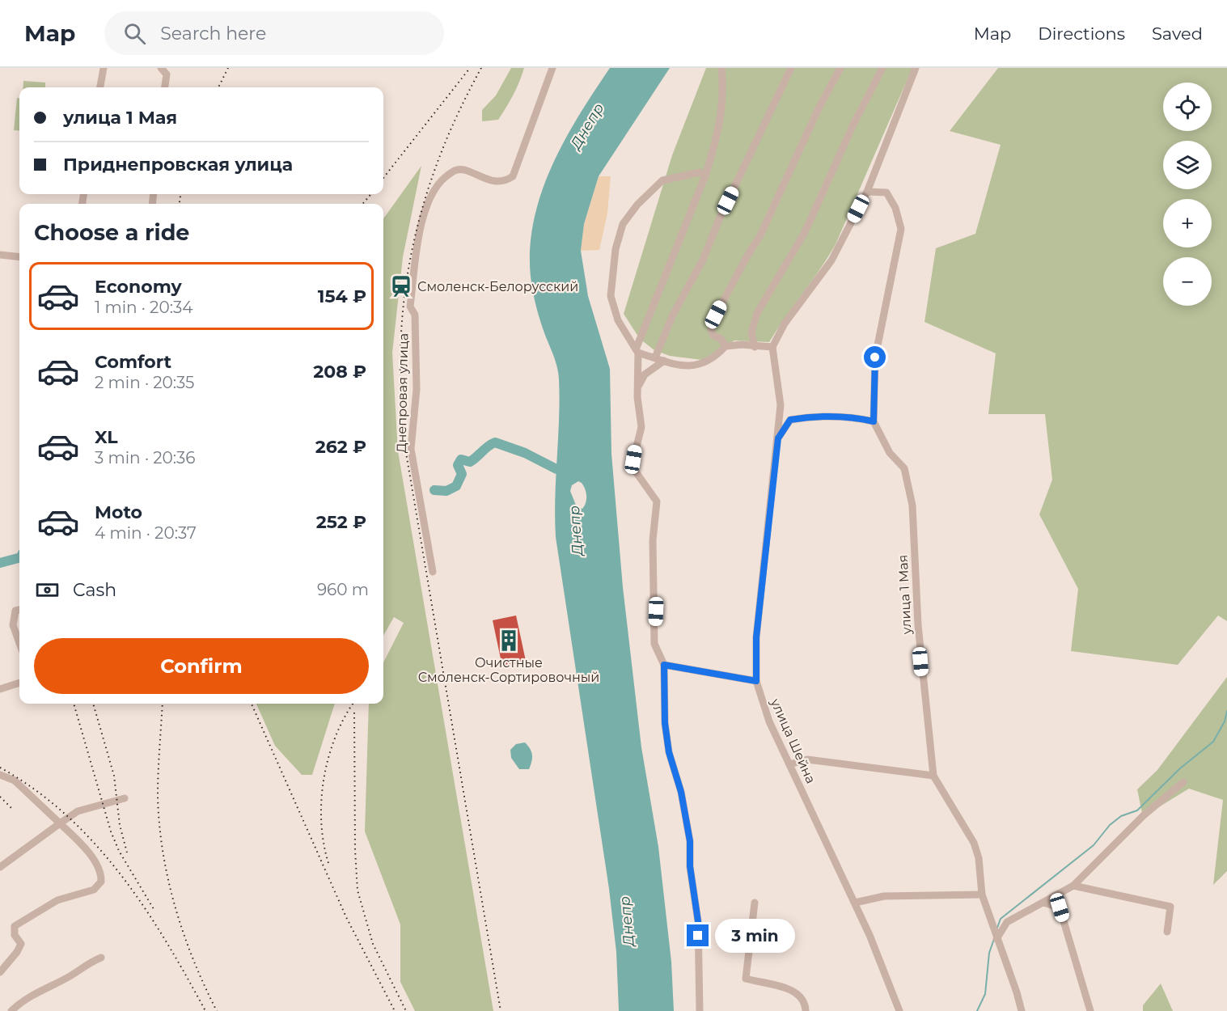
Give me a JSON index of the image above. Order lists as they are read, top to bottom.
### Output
{
  "streets": {
    "street": ["Днепровая улица", "улица 1 Мая", "улица Шейна"]
  },
  "water": ["Днепр"],
  "places": {
    "station": ["Смоленск-Белорусский"],
    "building": ["Очистные Смоленск-Сортировочный"]
  },
  "page": {
    "header": "Map",
    "search": "Search here",
    "nav": ["Map", "Directions", "Saved"],
    "map_buttons": ["+", "−"],
    "banner": ["улица 1 Мая", "Приднепровская улица"],
    "heading": "Choose a ride",
    "list": [
      {
        "name": "Economy",
        "note": "1 min · 20:34",
        "value": "154 ₽"
      },
      {
        "name": "Comfort",
        "note": "2 min · 20:35",
        "value": "208 ₽"
      },
      {
        "name": "XL",
        "note": "3 min · 20:36",
        "value": "262 ₽"
      },
      {
        "name": "Moto",
        "note": "4 min · 20:37",
        "value": "252 ₽"
      }
    ],
    "pay": ["Cash", "960 m"],
    "buttons": "Confirm",
    "bubble": "3 min"
  }
}
